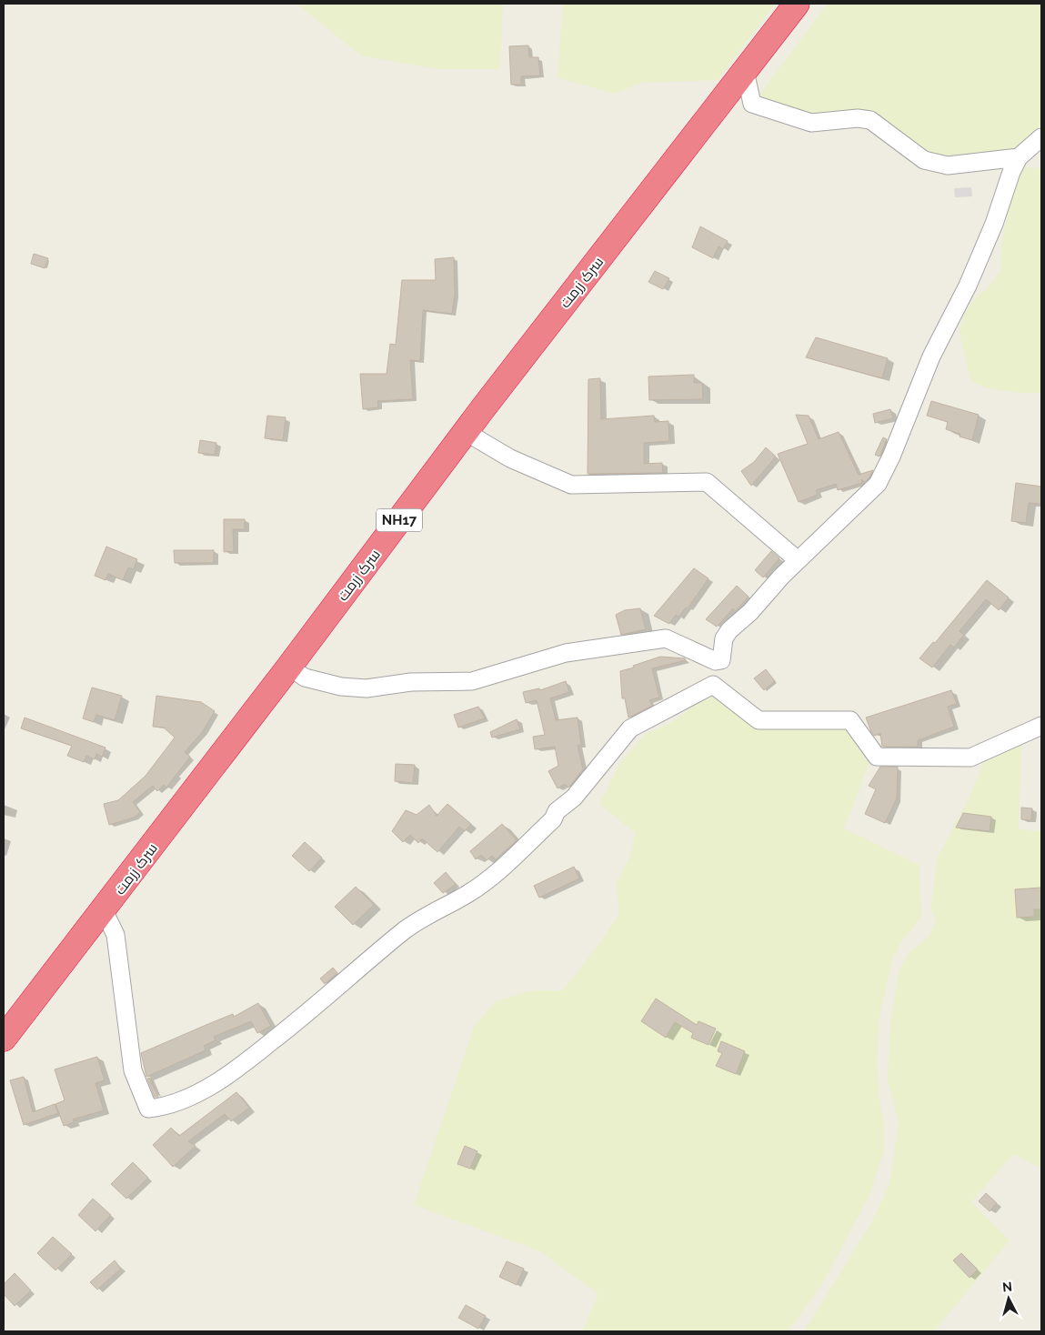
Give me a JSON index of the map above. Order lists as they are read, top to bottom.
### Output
{
  "streets": {
    "highway": ["سرک زرمت", "NH17"]
  },
  "north": "top"
}
